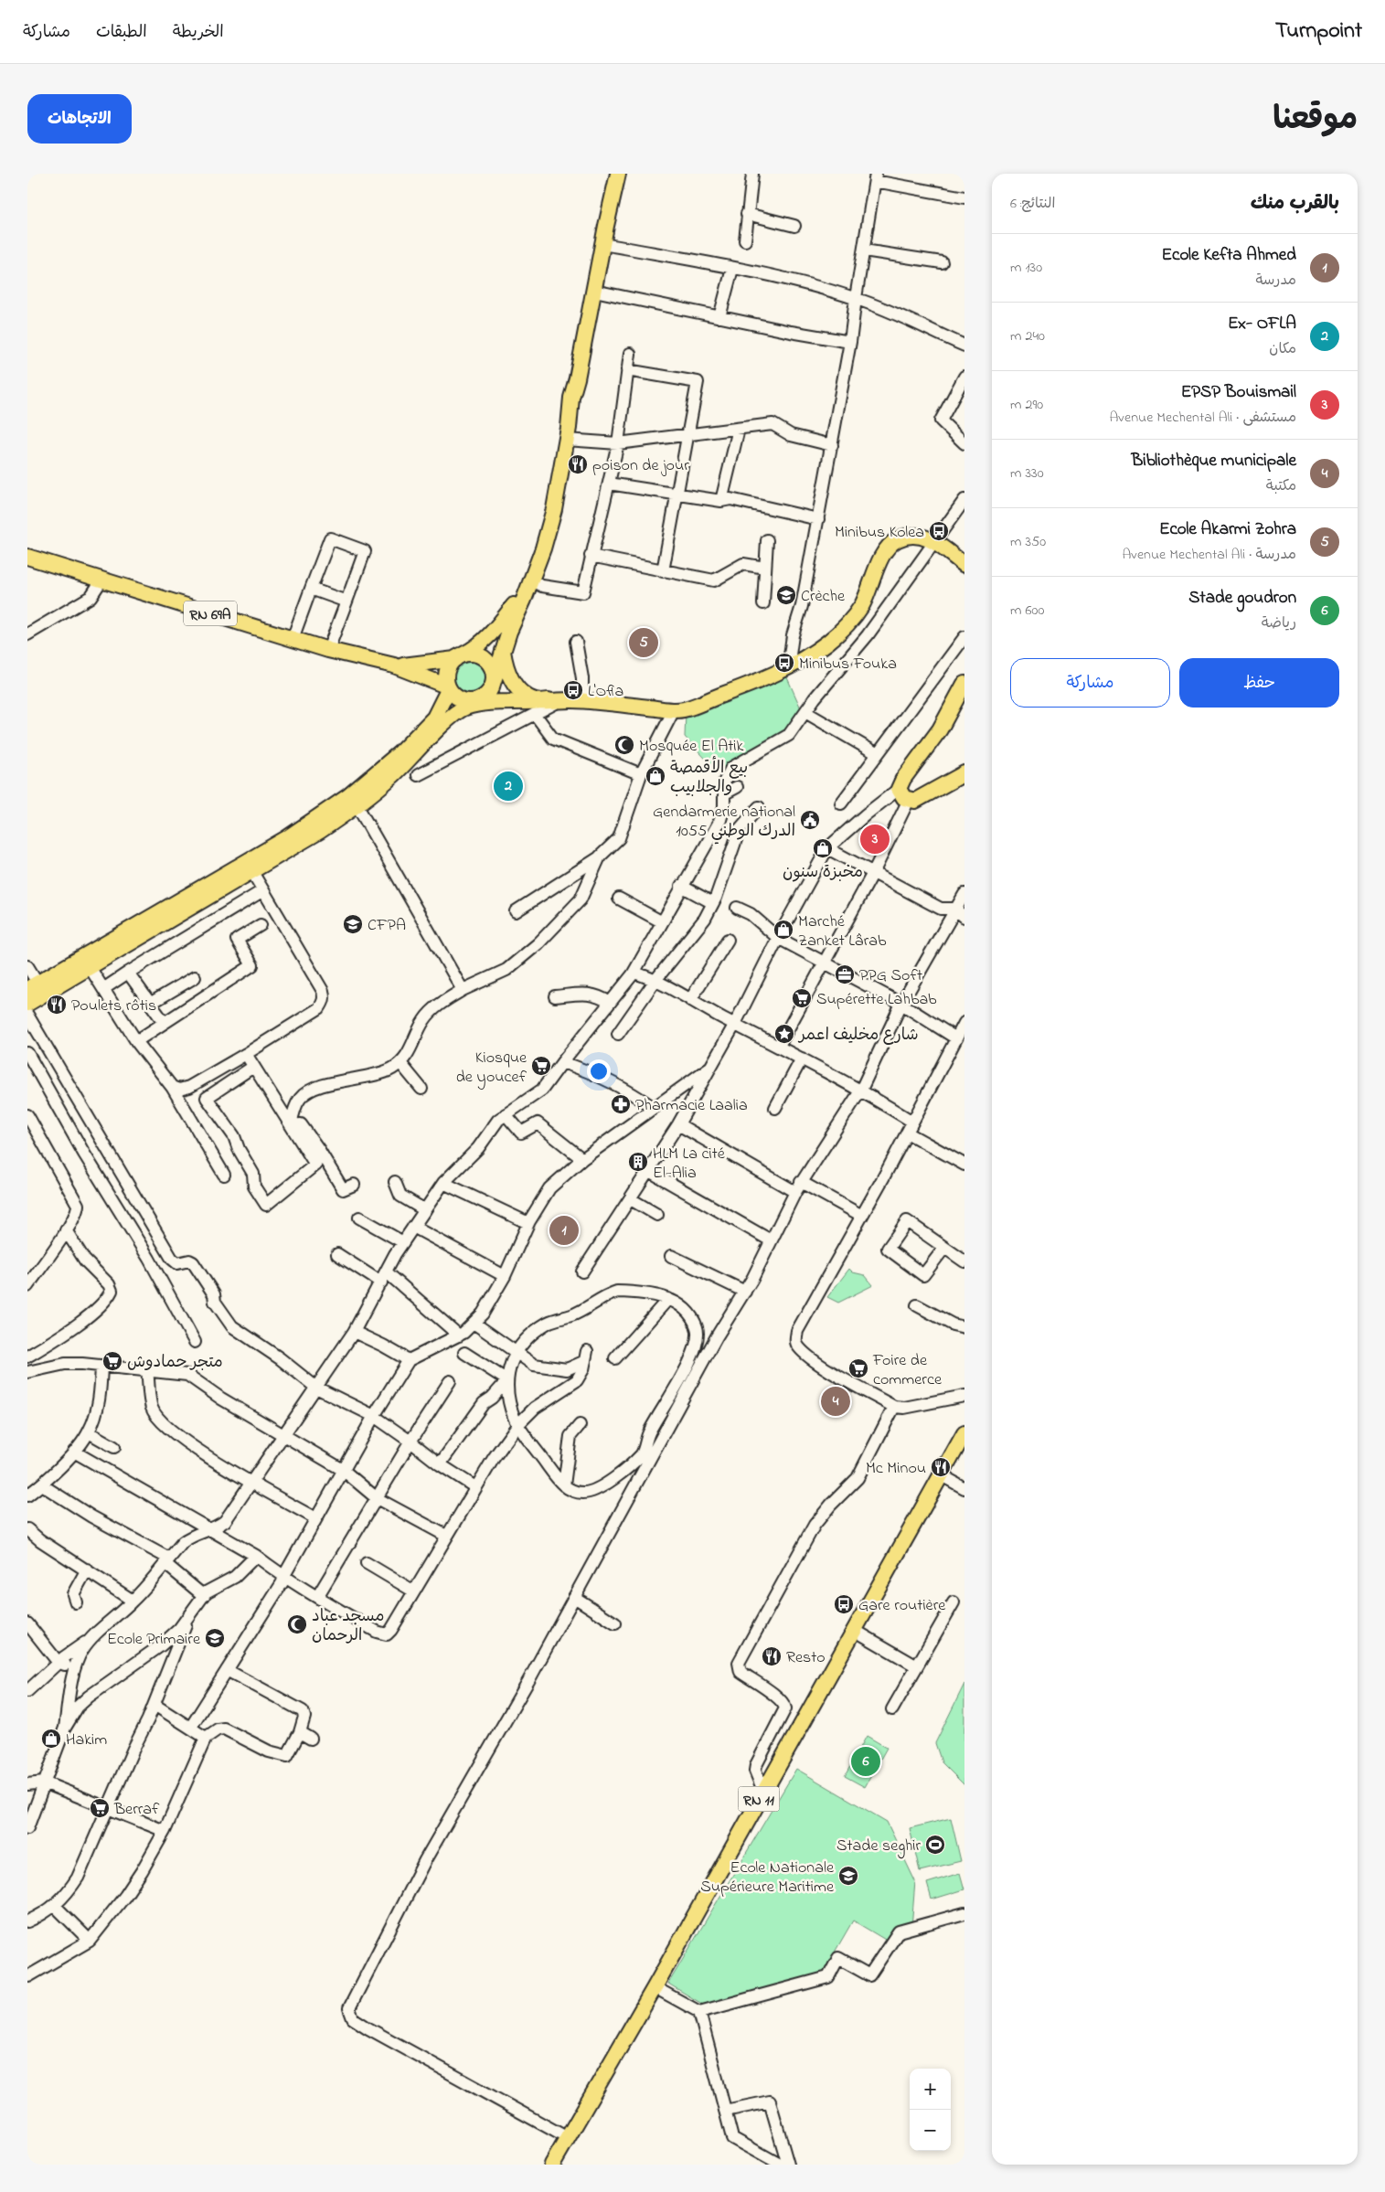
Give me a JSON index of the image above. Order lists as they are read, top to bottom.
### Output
{
  "streets": {
    "main road": ["RN 69A", "RN 11"]
  },
  "places": {
    "restaurant": [
      "poison de jour",
      "Poulets rôtis",
      "Mc Minou",
      "Resto"
    ],
    "bus stop": [
      "Minibus Kolea",
      "Minibus Fouka",
      "L'Ofla",
      "Gare routière"
    ],
    "school or university": [
      "Crèche",
      "CFPA",
      "Ecole Primaire",
      "Ecole Nationale Supérieure Maritime"
    ],
    "mosque": ["Mosquée El Atik", "مسجد عباد الرحمان"],
    "shop": [
      "بيع الأقمصة والجلابيب",
      "مخبزة سنون",
      "Marché Zanket Lârab",
      "Hakim"
    ],
    "public building": ["Gendarmerie national 1055 الدرك الوطني"],
    "office": ["PPG Soft"],
    "supermarket": [
      "Supérette Lahbab",
      "Kiosque de youcef",
      "متجر حمادوش",
      "Foire de commerce",
      "Berraf"
    ],
    "place": ["شارع مخليف اعمر"],
    "pharmacy": ["Pharmacie Laalia"],
    "building": ["HLM La cité El-Alia"],
    "sports": ["Stade seghir"]
  },
  "page": {
    "header": "Turnpoint",
    "nav": ["الخريطة", "الطبقات", "مشاركة"],
    "title": "موقعنا",
    "buttons": [
      "الاتجاهات",
      ["حفظ", "مشاركة"]
    ],
    "heading": ["بالقرب منك", "النتائج: 6"],
    "list": [
      {
        "mark": "1",
        "name": "Ecole Kefta Ahmed",
        "note": "مدرسة",
        "value": "130 m"
      },
      {
        "mark": "2",
        "name": "Ex- OFLA",
        "note": "مكان",
        "value": "240 m"
      },
      {
        "mark": "3",
        "name": "EPSP Bouismail",
        "note": "مستشفى · Avenue Mechental Ali",
        "value": "290 m"
      },
      {
        "mark": "4",
        "name": "Bibliothèque municipale",
        "note": "مكتبة",
        "value": "330 m"
      },
      {
        "mark": "5",
        "name": "Ecole Akarmi Zohra",
        "note": "مدرسة · Avenue Mechental Ali",
        "value": "350 m"
      },
      {
        "mark": "6",
        "name": "Stade goudron",
        "note": "رياضة",
        "value": "600 m"
      }
    ],
    "pins": [
      "5",
      "2",
      "3",
      "1",
      "4",
      "6"
    ],
    "map_buttons": ["+", "−"]
  }
}
